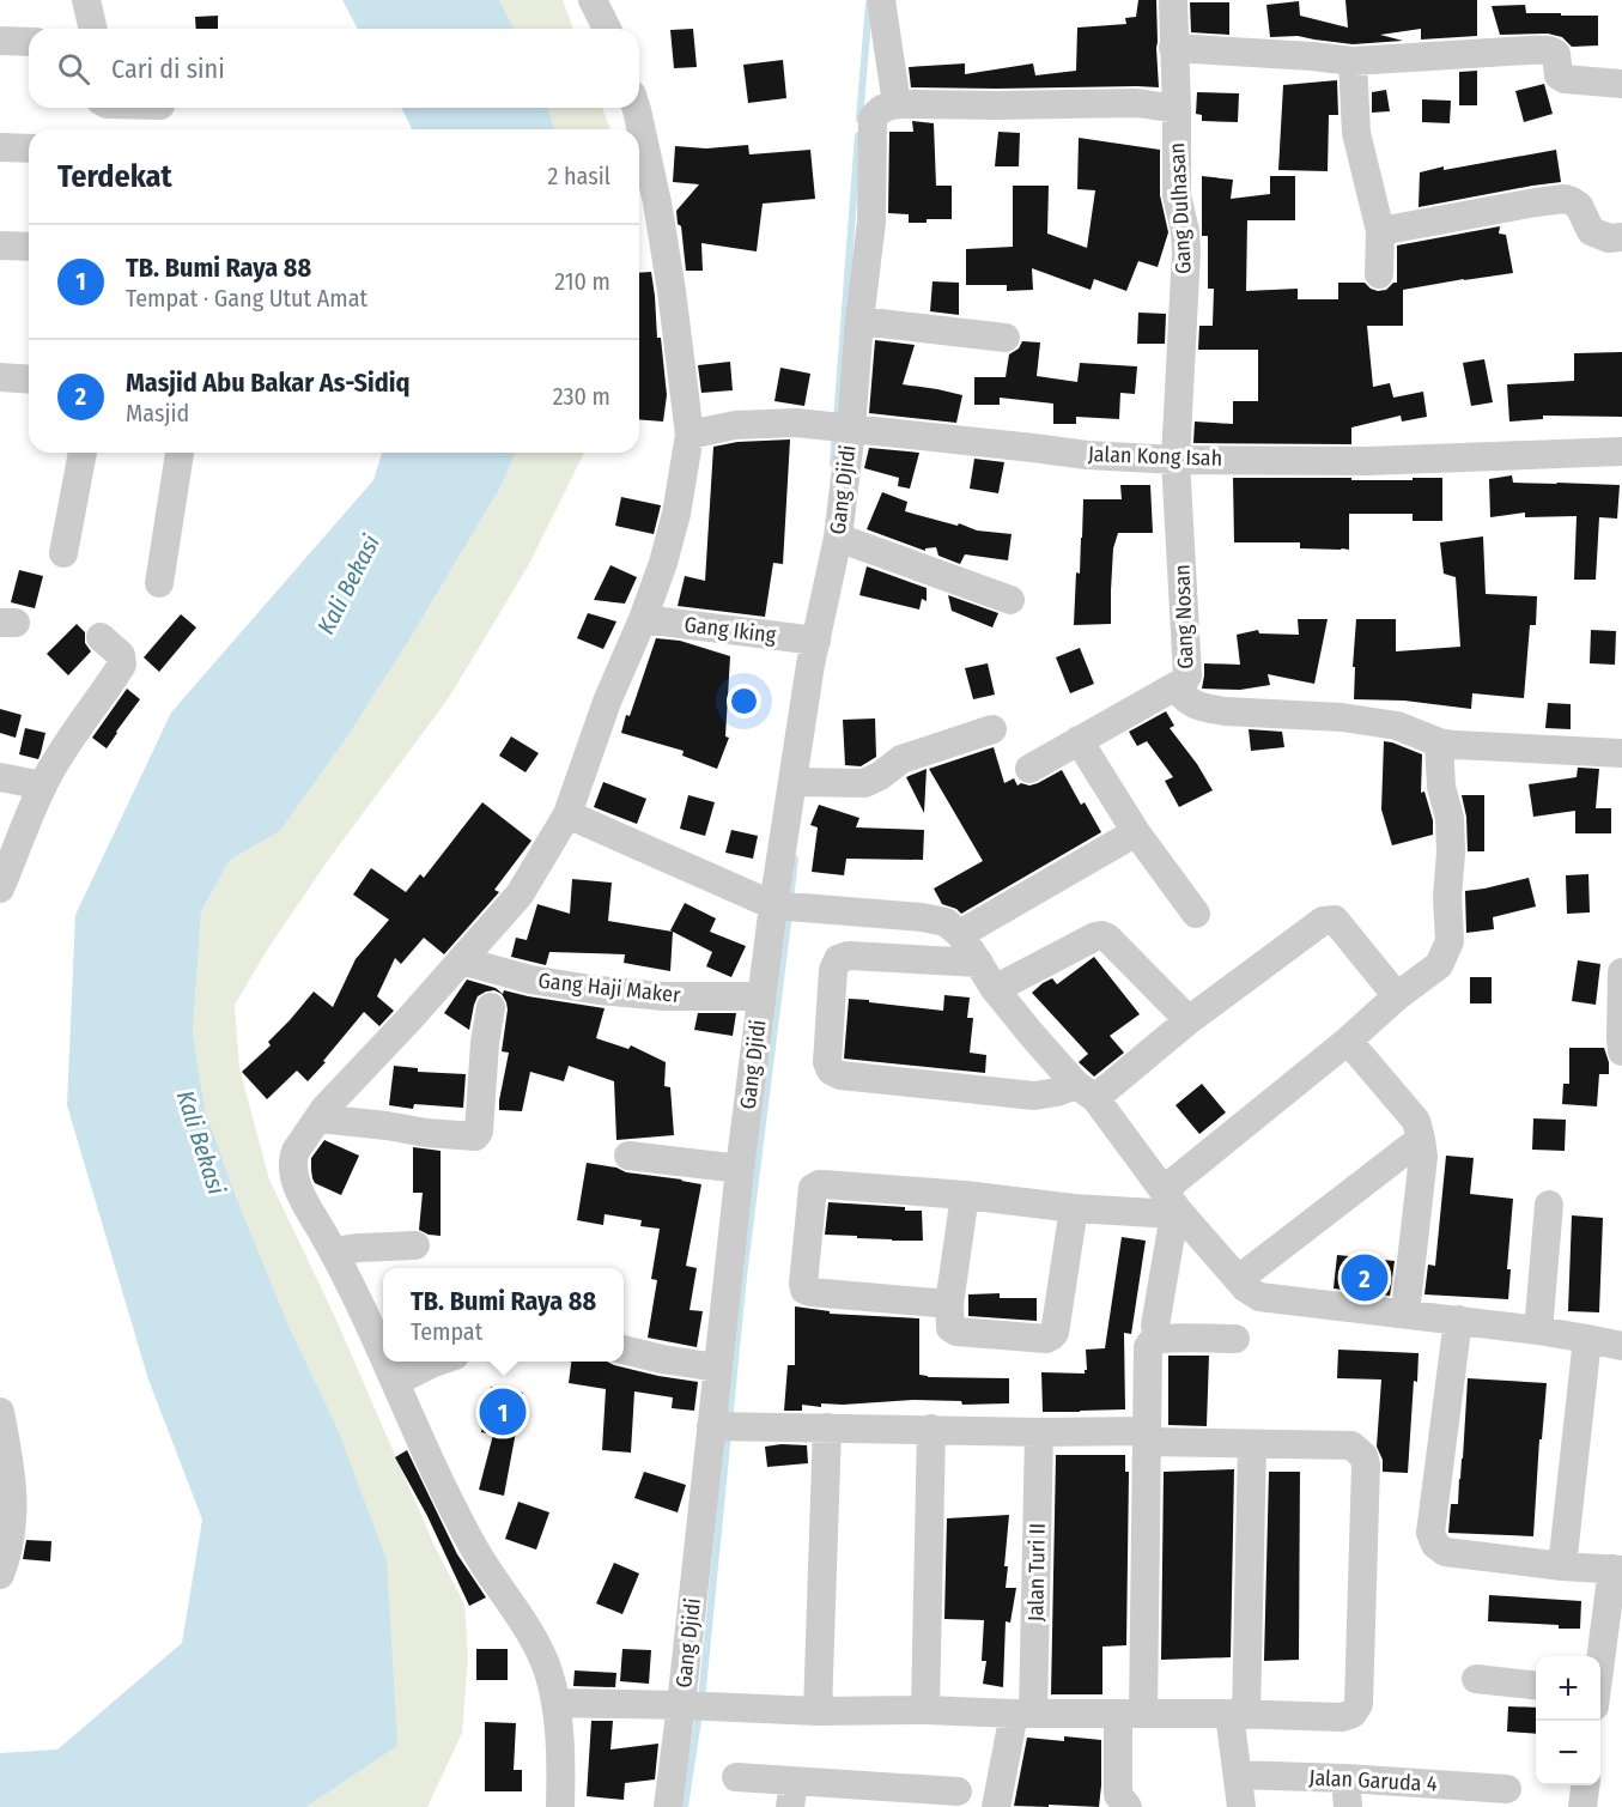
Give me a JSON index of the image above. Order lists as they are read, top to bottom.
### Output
{
  "streets": {
    "street": [
      "Gang Dulhasan",
      "Jalan Kong Isah",
      "Gang Djidi",
      "Gang Nosan",
      "Gang Iking",
      "Gang Haji Maker",
      "Jalan Turi II",
      "Jalan Garuda 4"
    ]
  },
  "crossings": [
    ["Gang Dulhasan", "Jalan Kong Isah"],
    ["Gang Dulhasan", "Gang Nosan"],
    ["Jalan Kong Isah", "Gang Djidi"],
    ["Jalan Kong Isah", "Gang Nosan"],
    ["Gang Djidi", "Gang Iking"],
    ["Gang Djidi", "Gang Haji Maker"]
  ],
  "water": ["Kali Bekasi"],
  "page": {
    "search": "Cari di sini",
    "heading": ["Terdekat", "2 hasil"],
    "list": [
      {
        "mark": "1",
        "name": "TB. Bumi Raya 88",
        "note": "Tempat · Gang Utut Amat",
        "value": "210 m"
      },
      {
        "mark": "2",
        "name": "Masjid Abu Bakar As-Sidiq",
        "note": "Masjid",
        "value": "230 m"
      }
    ],
    "pins": ["2", "1"],
    "popup": ["TB. Bumi Raya 88", "Tempat"],
    "map_buttons": ["+", "−"]
  }
}
